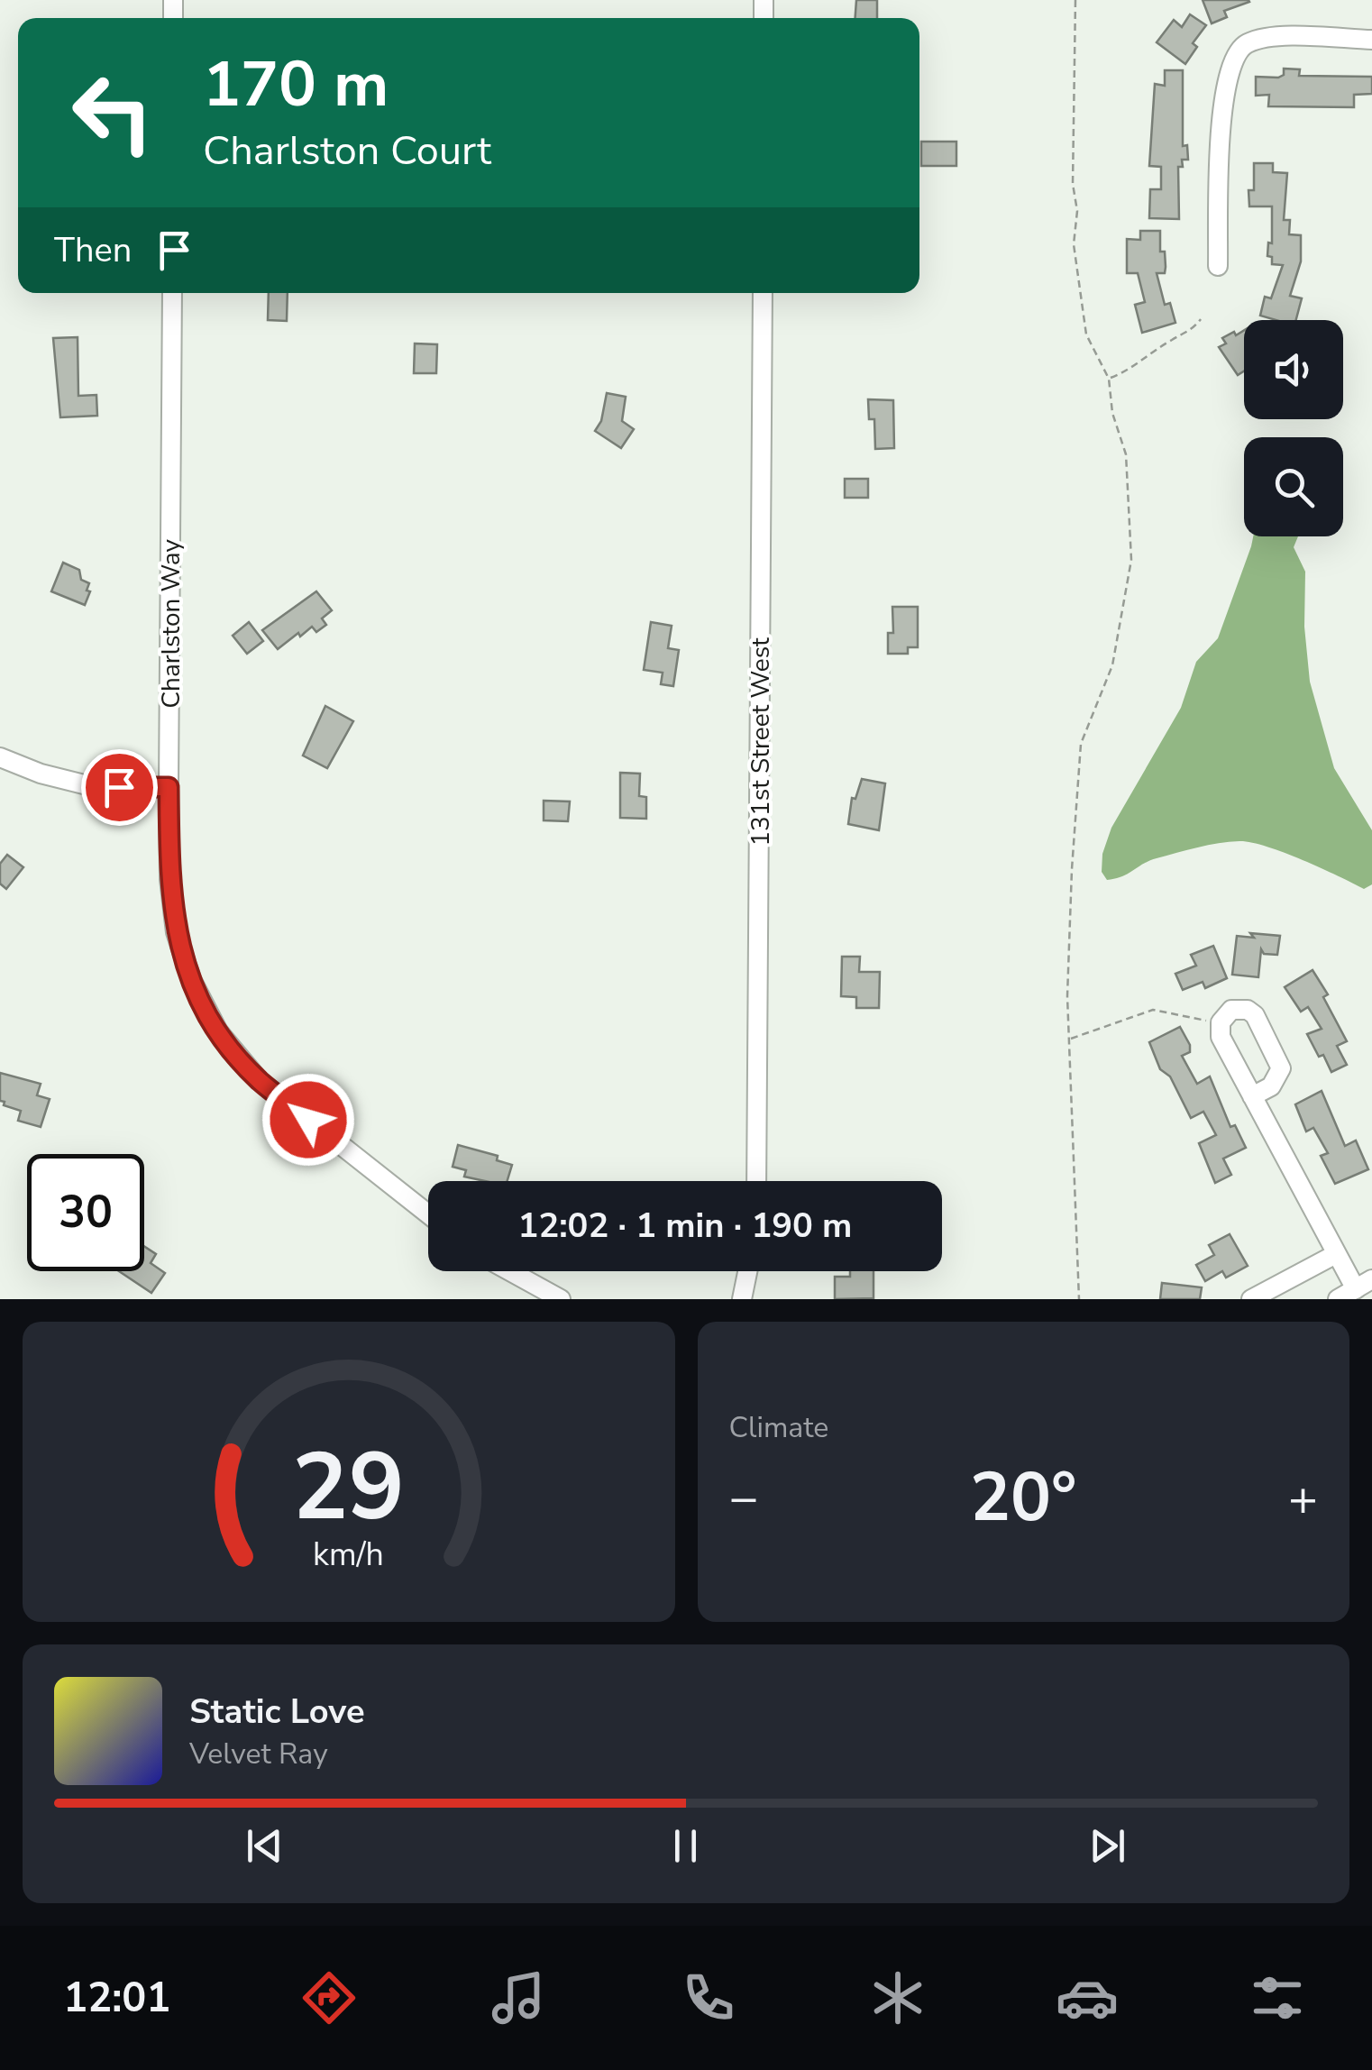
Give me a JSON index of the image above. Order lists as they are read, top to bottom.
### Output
{
  "streets": {
    "street": ["Charlston Way", "131st Street West"]
  },
  "page": {
    "turn": ["170 m", "Charlston Court"],
    "then": "Then",
    "limit": "30",
    "trip": "12:02 · 1 min · 190 m",
    "tile": "Climate",
    "heat": ["−", "20°", "+"],
    "song": ["Static Love", "Velvet Ray"],
    "tabs": "12:01",
    "gauge": ["29", "km/h"]
  }
}
